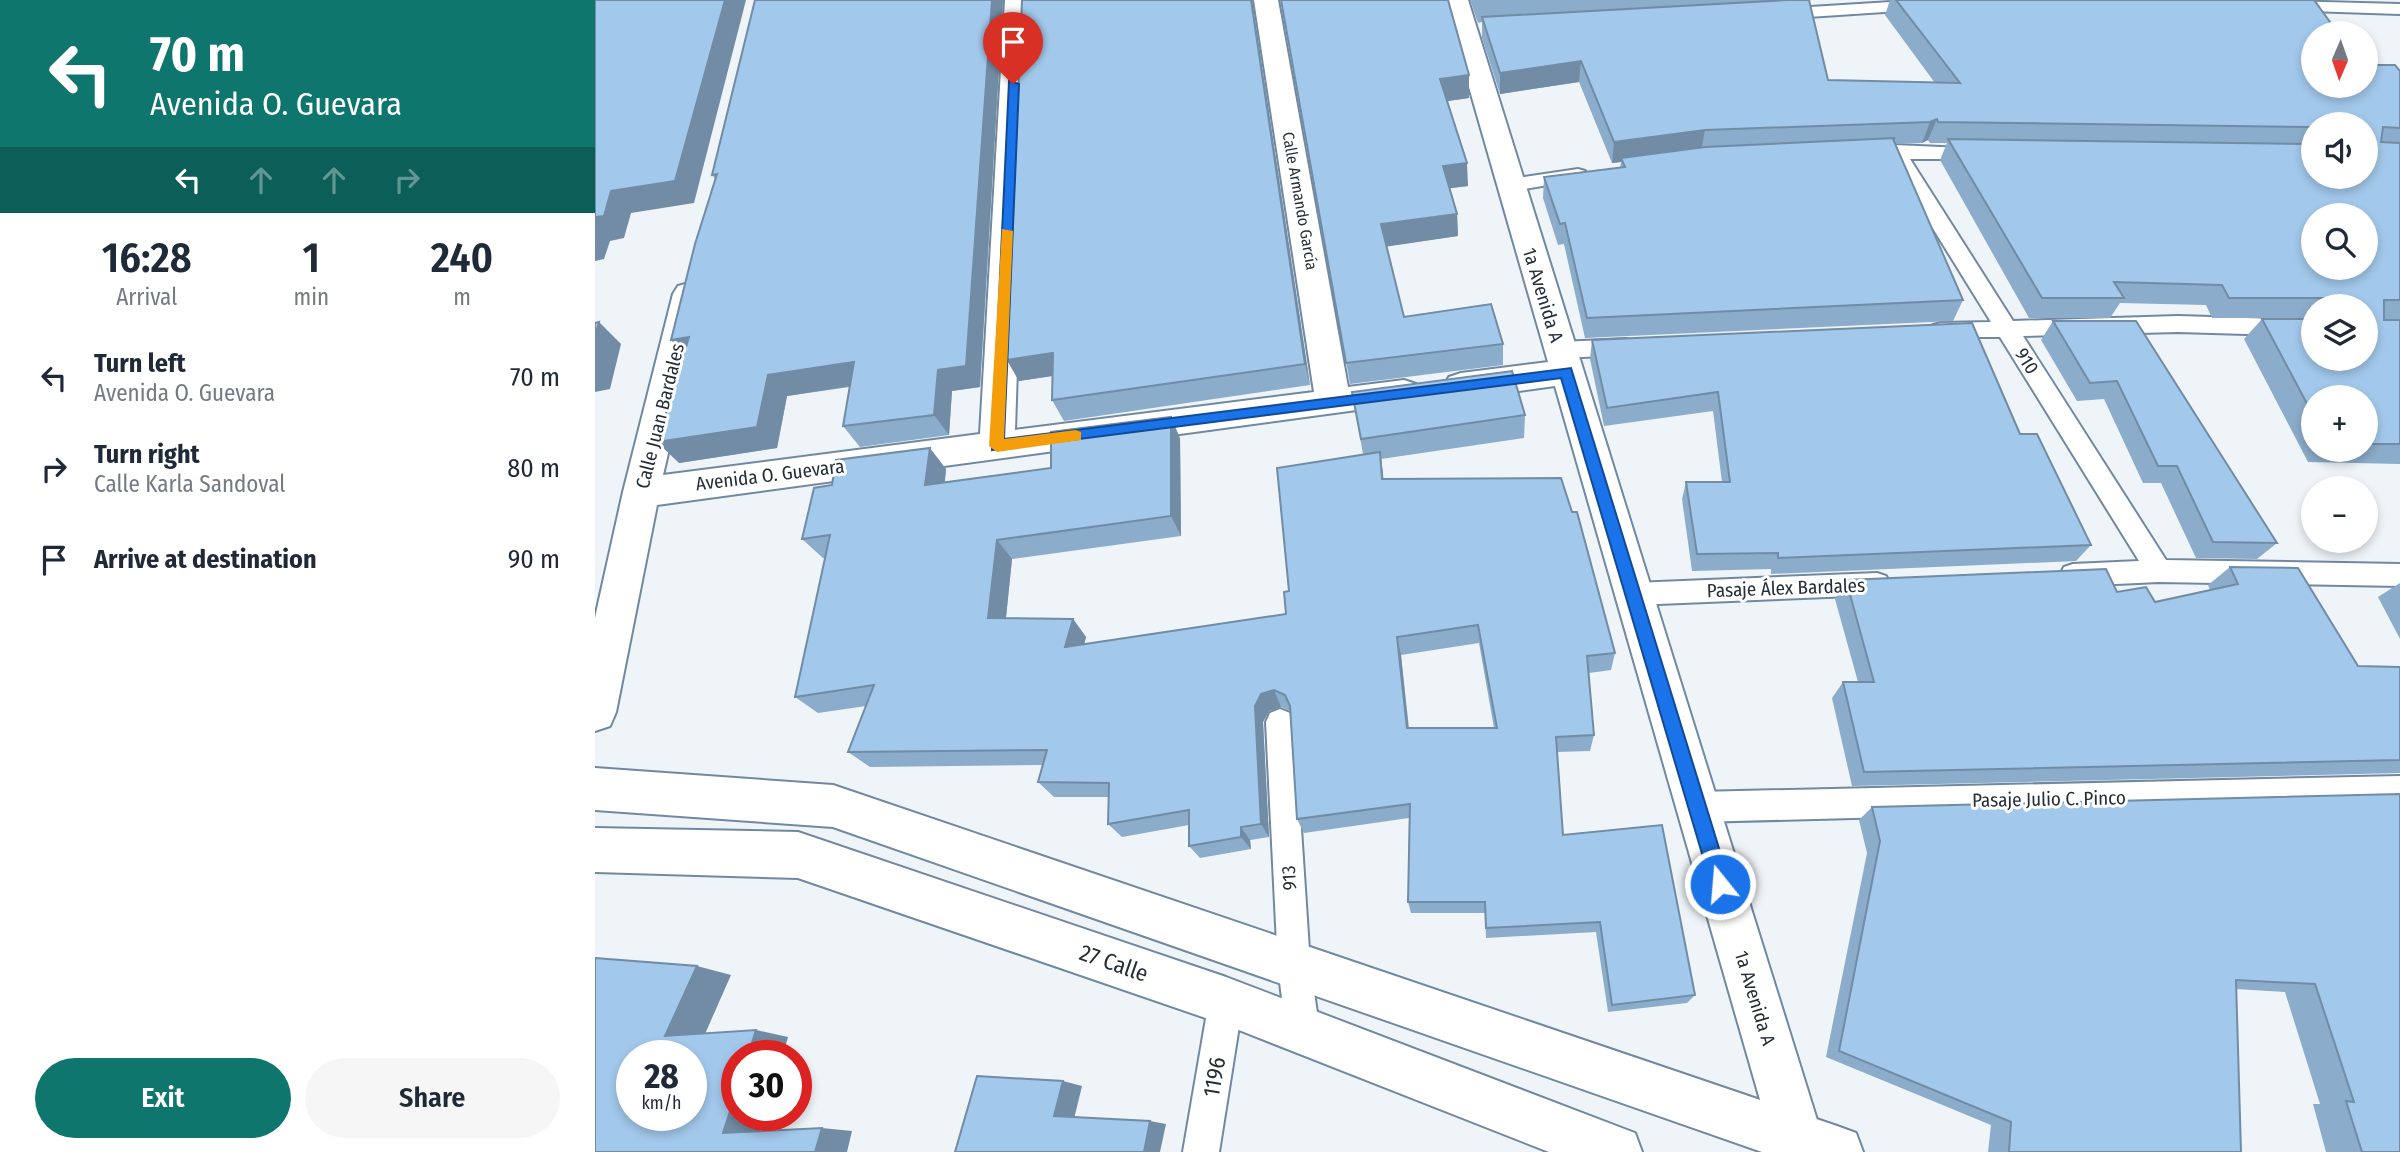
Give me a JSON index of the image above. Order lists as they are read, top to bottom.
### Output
{
  "streets": {
    "street": [
      "Calle Armando García",
      "1a Avenida A",
      "Calle Juan Bardales",
      "Avenida O. Guevara",
      "27 Calle"
    ],
    "lane": [
      "910",
      "Pasaje Álex Bardales",
      "Pasaje Julio C. Pinco",
      "913",
      "1196"
    ]
  },
  "crossings": [
    ["Calle Armando García", "Avenida O. Guevara"],
    ["1a Avenida A", "Avenida O. Guevara"],
    ["1a Avenida A", "Pasaje Álex Bardales"],
    ["1a Avenida A", "Pasaje Julio C. Pinco"],
    ["Calle Juan Bardales", "Avenida O. Guevara"],
    ["913", "27 Calle"],
    ["27 Calle", "1196"]
  ],
  "north": "bottom",
  "page": {
    "turn": ["70 m", "Avenida O. Guevara"],
    "map_buttons": ["+", "−"],
    "eta": [
      "16:28",
      "Arrival",
      "1",
      "min",
      "240",
      "m"
    ],
    "list": [
      {
        "name": "Turn left",
        "note": "Avenida O. Guevara",
        "value": "70 m"
      },
      {
        "name": "Turn right",
        "note": "Calle Karla Sandoval",
        "value": "80 m"
      },
      {
        "name": "Arrive at destination",
        "value": "90 m"
      }
    ],
    "speed": "28 km/h",
    "limit": "30",
    "buttons": ["Exit", "Share"]
  }
}
